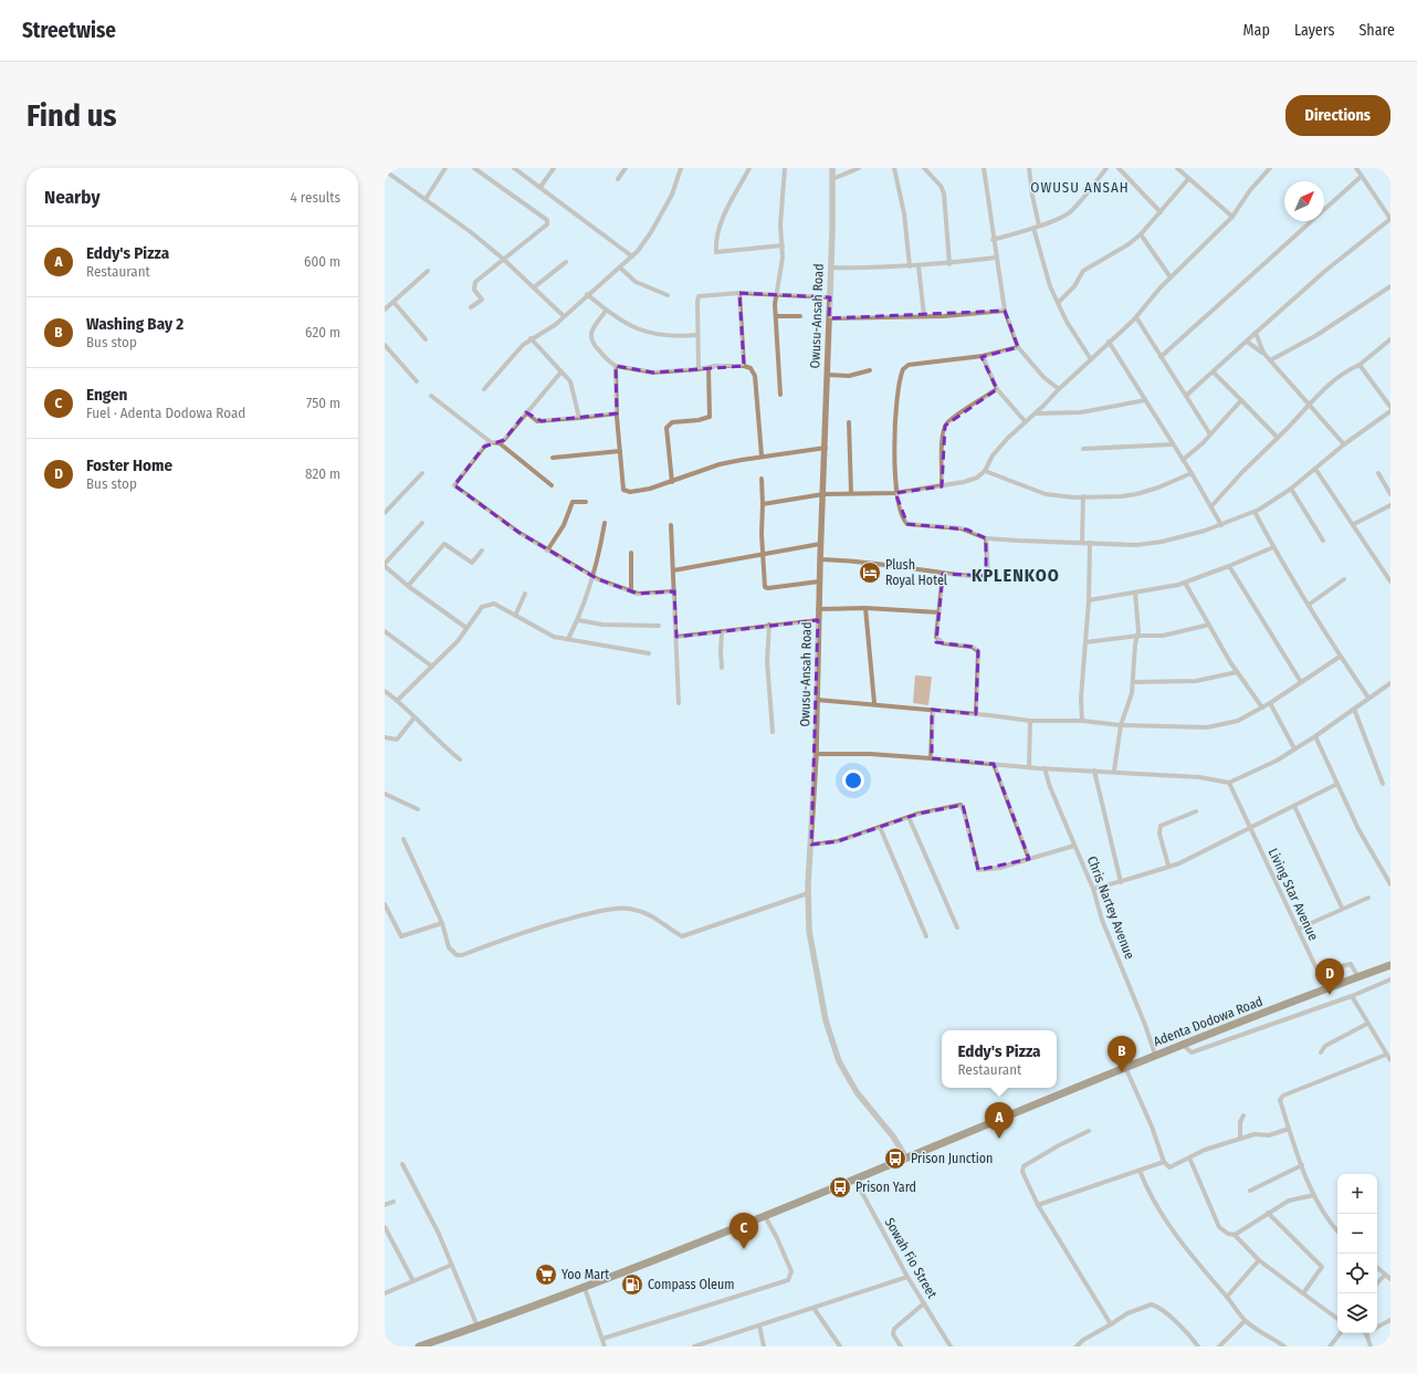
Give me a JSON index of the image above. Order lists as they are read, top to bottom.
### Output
{
  "streets": {
    "main road": ["Adenta Dodowa Road"],
    "street": [
      "Owusu-Ansah Road",
      "Living Star Avenue",
      "Chris Nartey Avenue",
      "Sowah Fio Street"
    ]
  },
  "crossings": [
    ["Owusu-Ansah Road", "Adenta Dodowa Road"],
    ["Living Star Avenue", "Adenta Dodowa Road"],
    ["Chris Nartey Avenue", "Adenta Dodowa Road"],
    ["Adenta Dodowa Road", "Sowah Fio Street"]
  ],
  "districts": ["OWUSU ANSAH", "KPLENKOO"],
  "places": {
    "hotel": ["Plush Royal Hotel"],
    "bus stop": ["Prison Junction", "Prison Yard"],
    "supermarket": ["Yoo Mart"],
    "fuel station": ["Compass Oleum"]
  },
  "north": "top right",
  "page": {
    "header": "Streetwise",
    "nav": ["Map", "Layers", "Share"],
    "buttons": "Directions",
    "title": "Find us",
    "heading": ["Nearby", "4 results"],
    "list": [
      {
        "mark": "A",
        "name": "Eddy's Pizza",
        "note": "Restaurant",
        "value": "600 m"
      },
      {
        "mark": "B",
        "name": "Washing Bay 2",
        "note": "Bus stop",
        "value": "620 m"
      },
      {
        "mark": "C",
        "name": "Engen",
        "note": "Fuel · Adenta Dodowa Road",
        "value": "750 m"
      },
      {
        "mark": "D",
        "name": "Foster Home",
        "note": "Bus stop",
        "value": "820 m"
      }
    ],
    "pins": [
      "D",
      "B",
      "A",
      "C"
    ],
    "popup": ["Eddy's Pizza", "Restaurant"],
    "map_buttons": ["+", "−"]
  }
}
